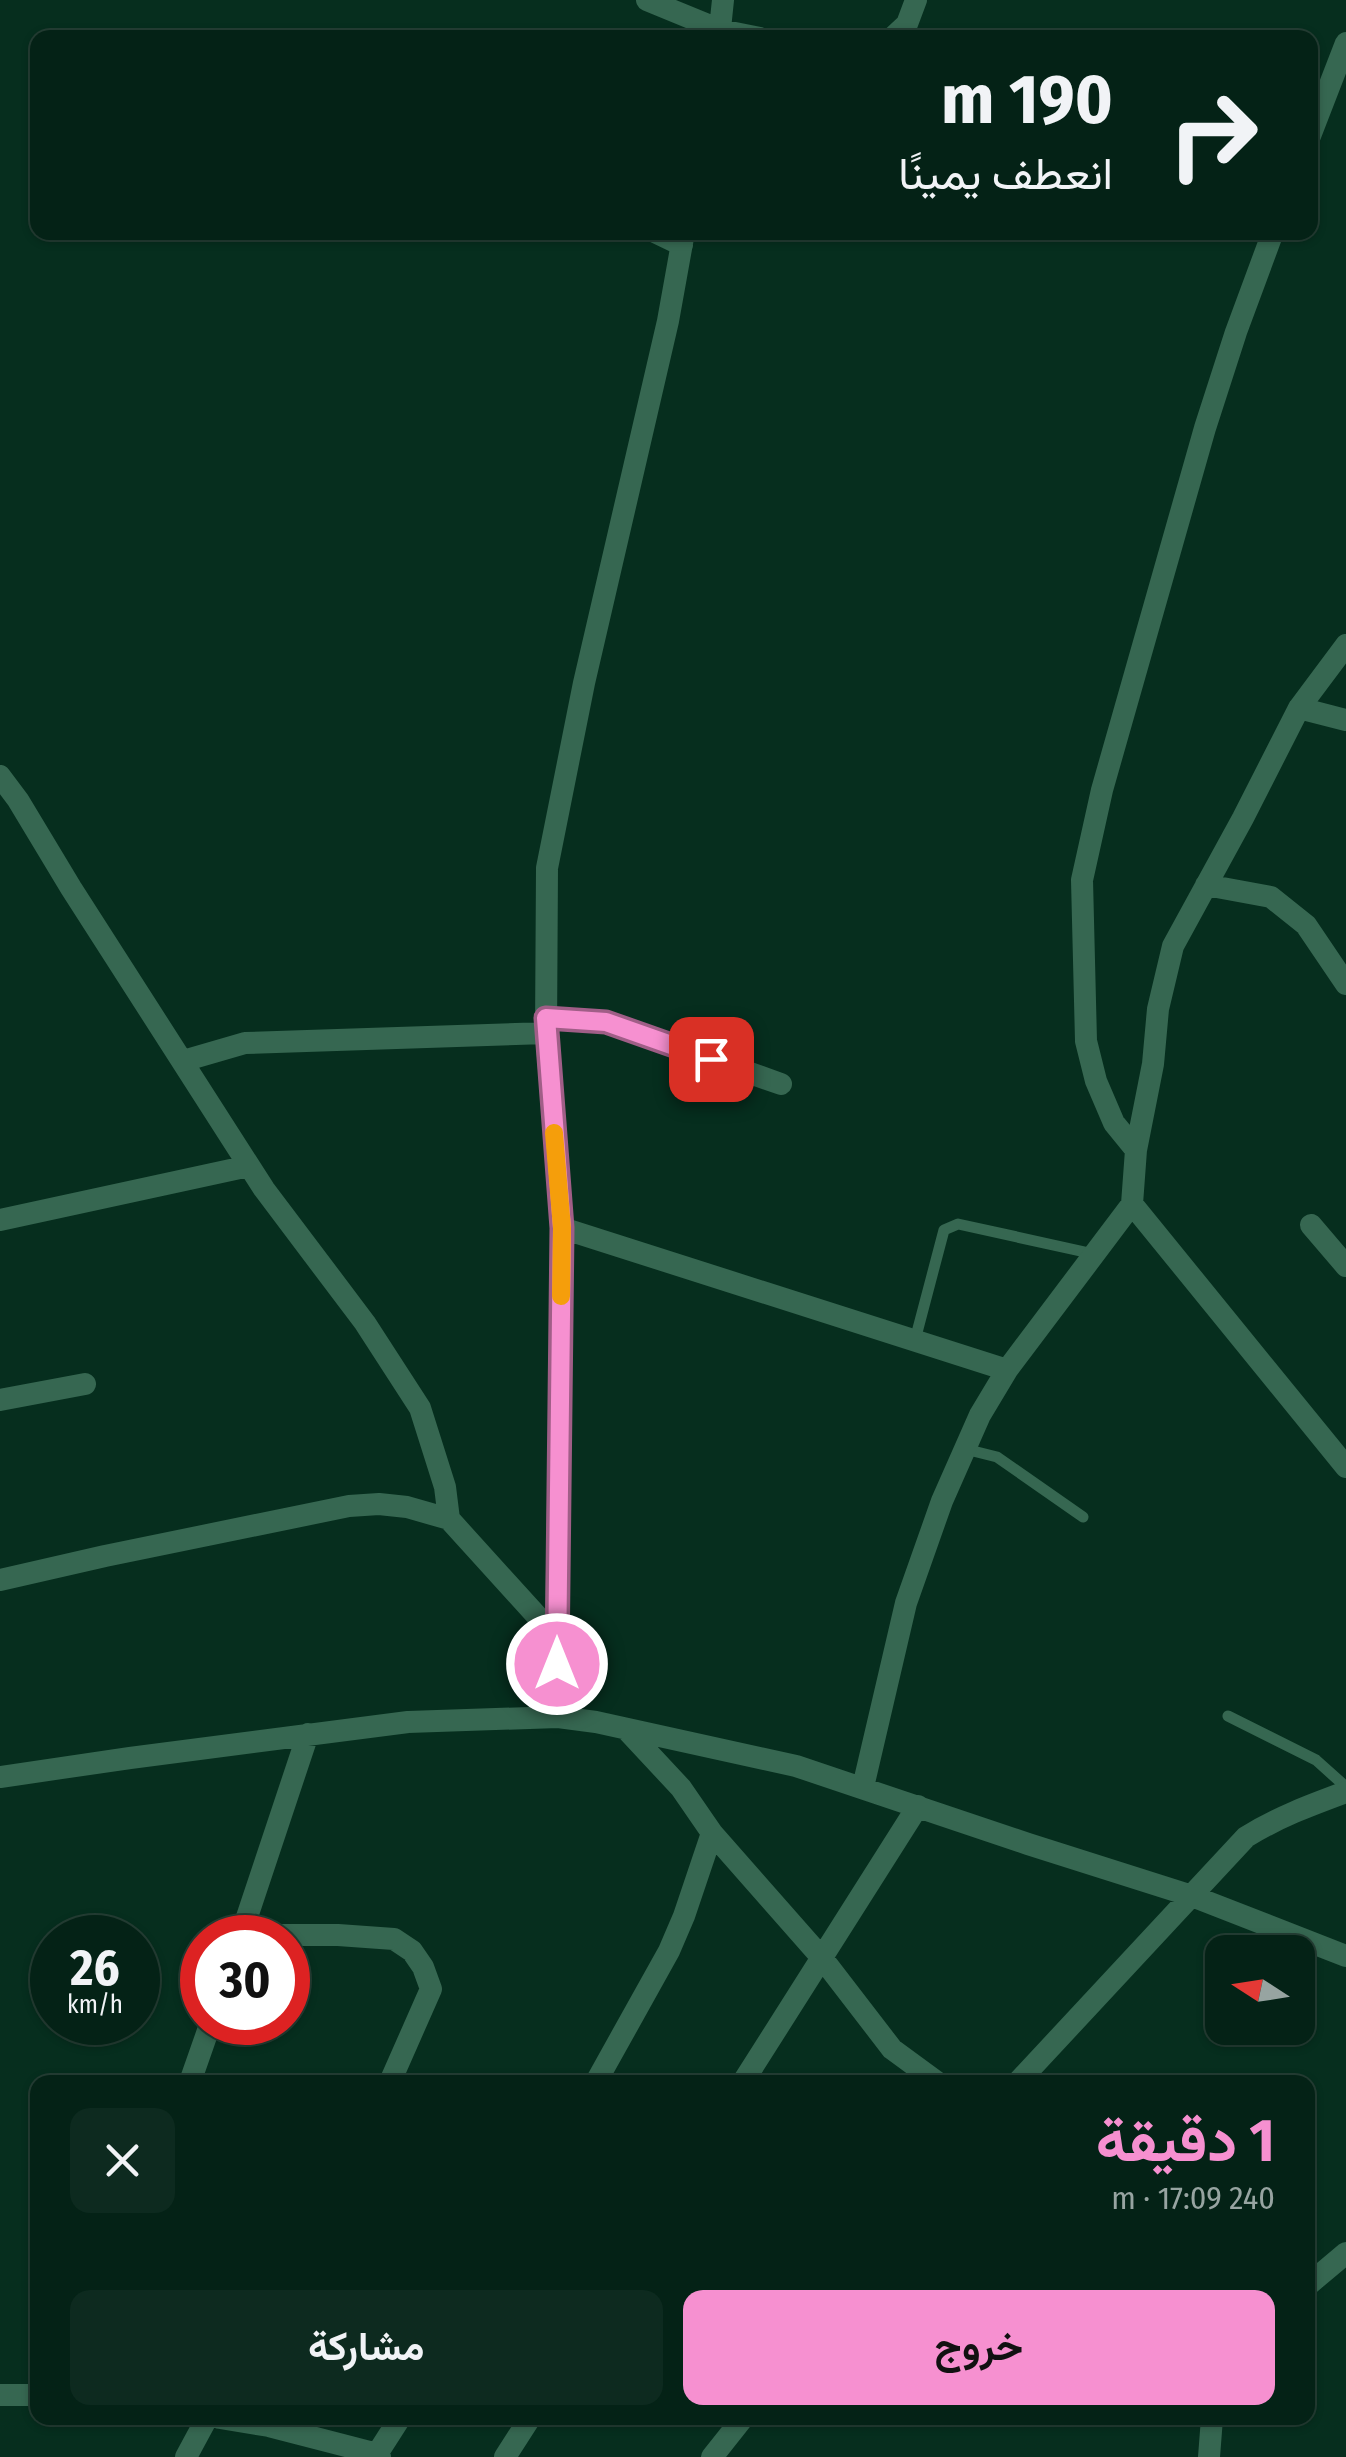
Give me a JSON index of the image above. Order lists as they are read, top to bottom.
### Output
{
  "north": "left",
  "page": {
    "turn": ["190 m", "انعطف يمينًا"],
    "speed": "26 km/h",
    "limit": "30",
    "heading": ["1 دقيقة", "240 m · 17:09"],
    "buttons": ["خروج", "مشاركة"]
  }
}
